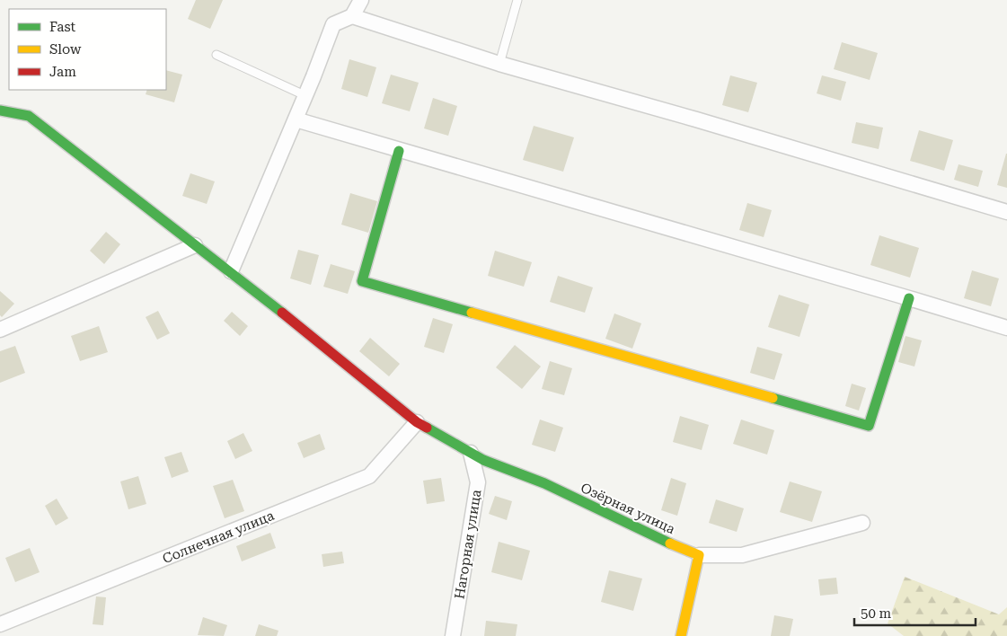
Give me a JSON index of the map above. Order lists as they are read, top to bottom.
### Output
{
  "streets": {
    "street": ["Озёрная улица", "Солнечная улица", "Нагорная улица"]
  },
  "crossings": [
    ["Озёрная улица", "Солнечная улица"],
    ["Озёрная улица", "Нагорная улица"]
  ],
  "legend": ["Fast", "Slow", "Jam"],
  "scale_bar": "50 m"
}
